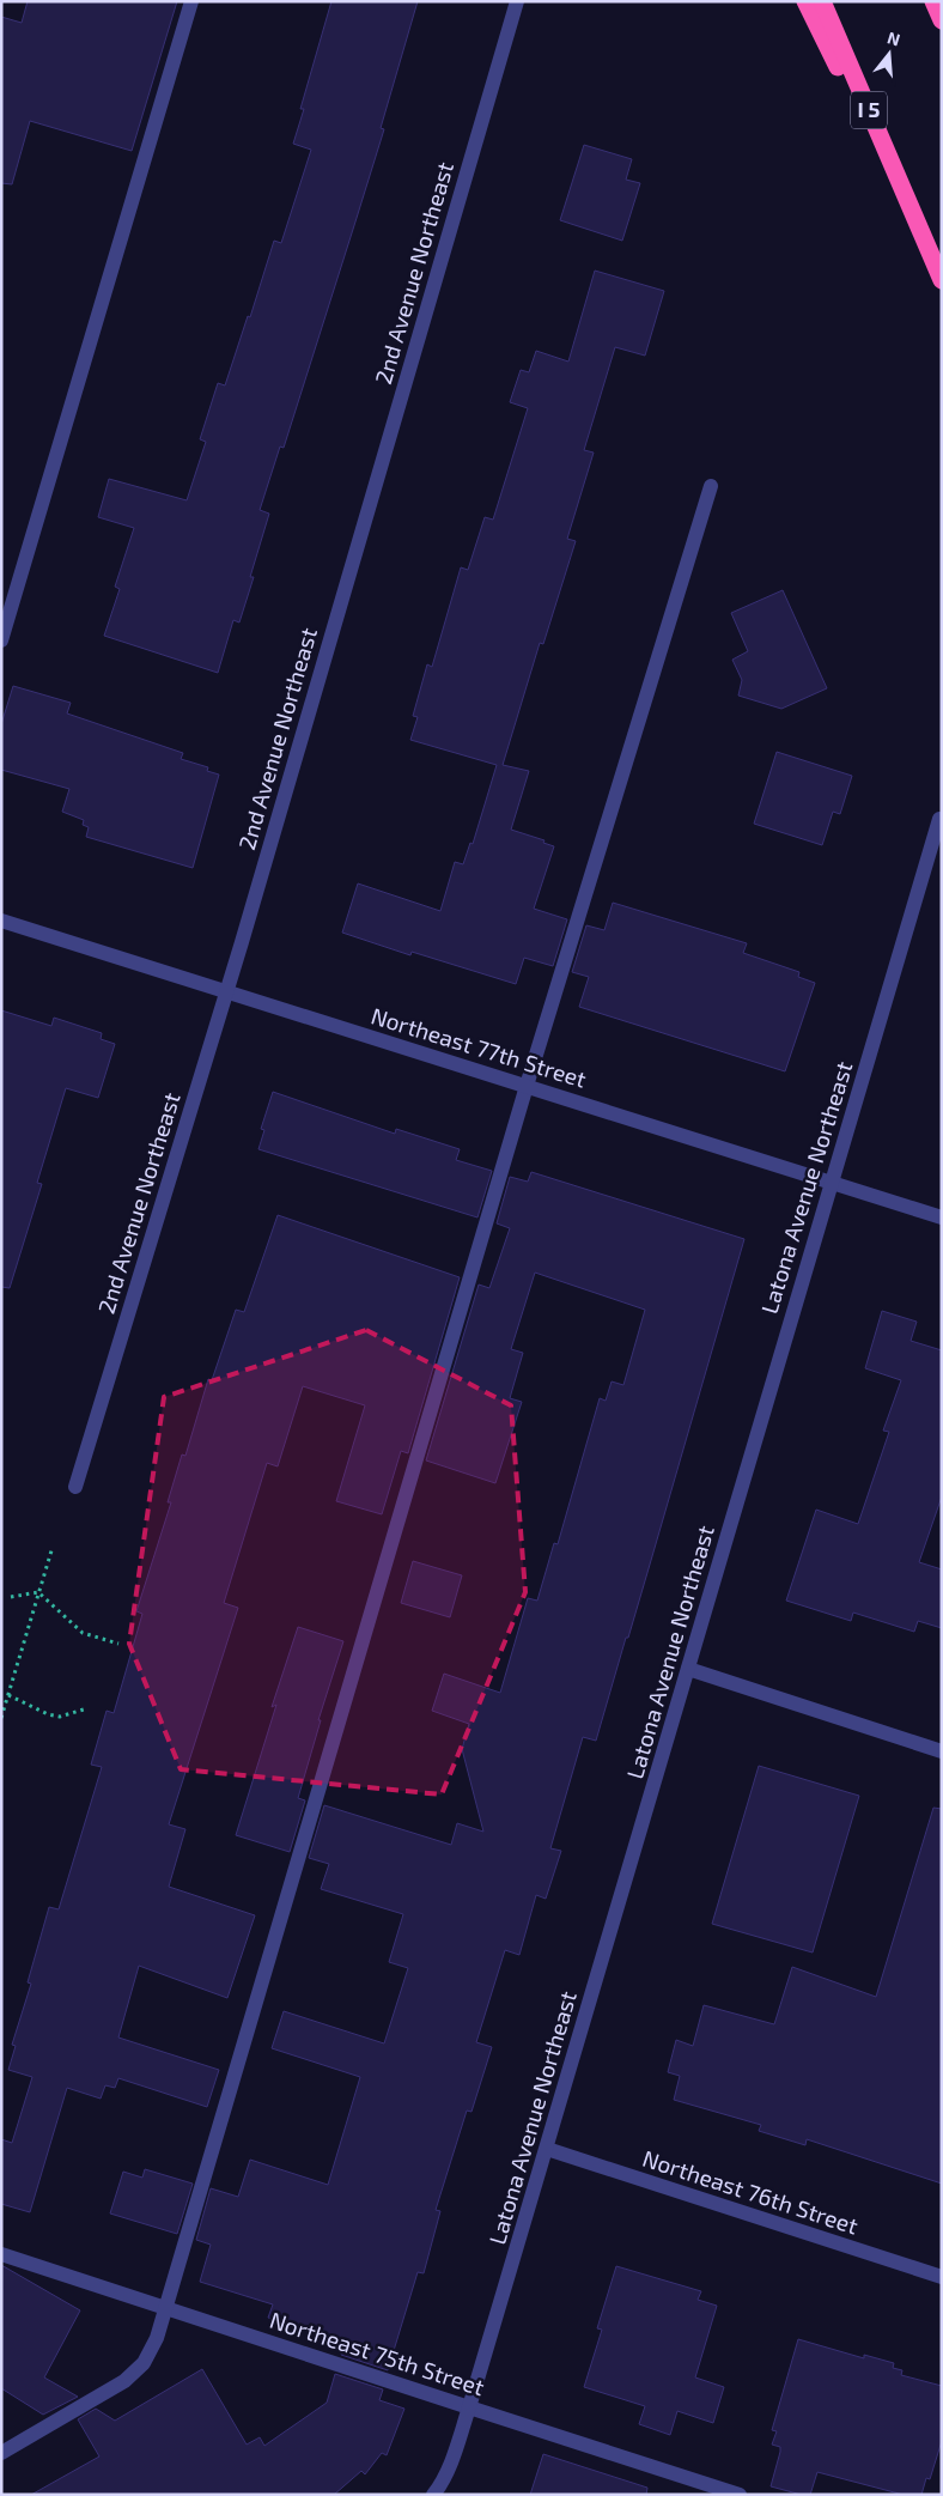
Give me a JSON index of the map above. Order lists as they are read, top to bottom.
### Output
{
  "streets": {
    "highway": ["I 5"],
    "street": [
      "2nd Avenue Northeast",
      "Northeast 77th Street",
      "Latona Avenue Northeast",
      "Northeast 76th Street",
      "Northeast 75th Street"
    ]
  },
  "crossings": [
    ["2nd Avenue Northeast", "Northeast 77th Street"],
    ["Northeast 77th Street", "Latona Avenue Northeast"],
    ["Latona Avenue Northeast", "Northeast 76th Street"],
    ["Latona Avenue Northeast", "Northeast 75th Street"]
  ],
  "north": "top"
}
